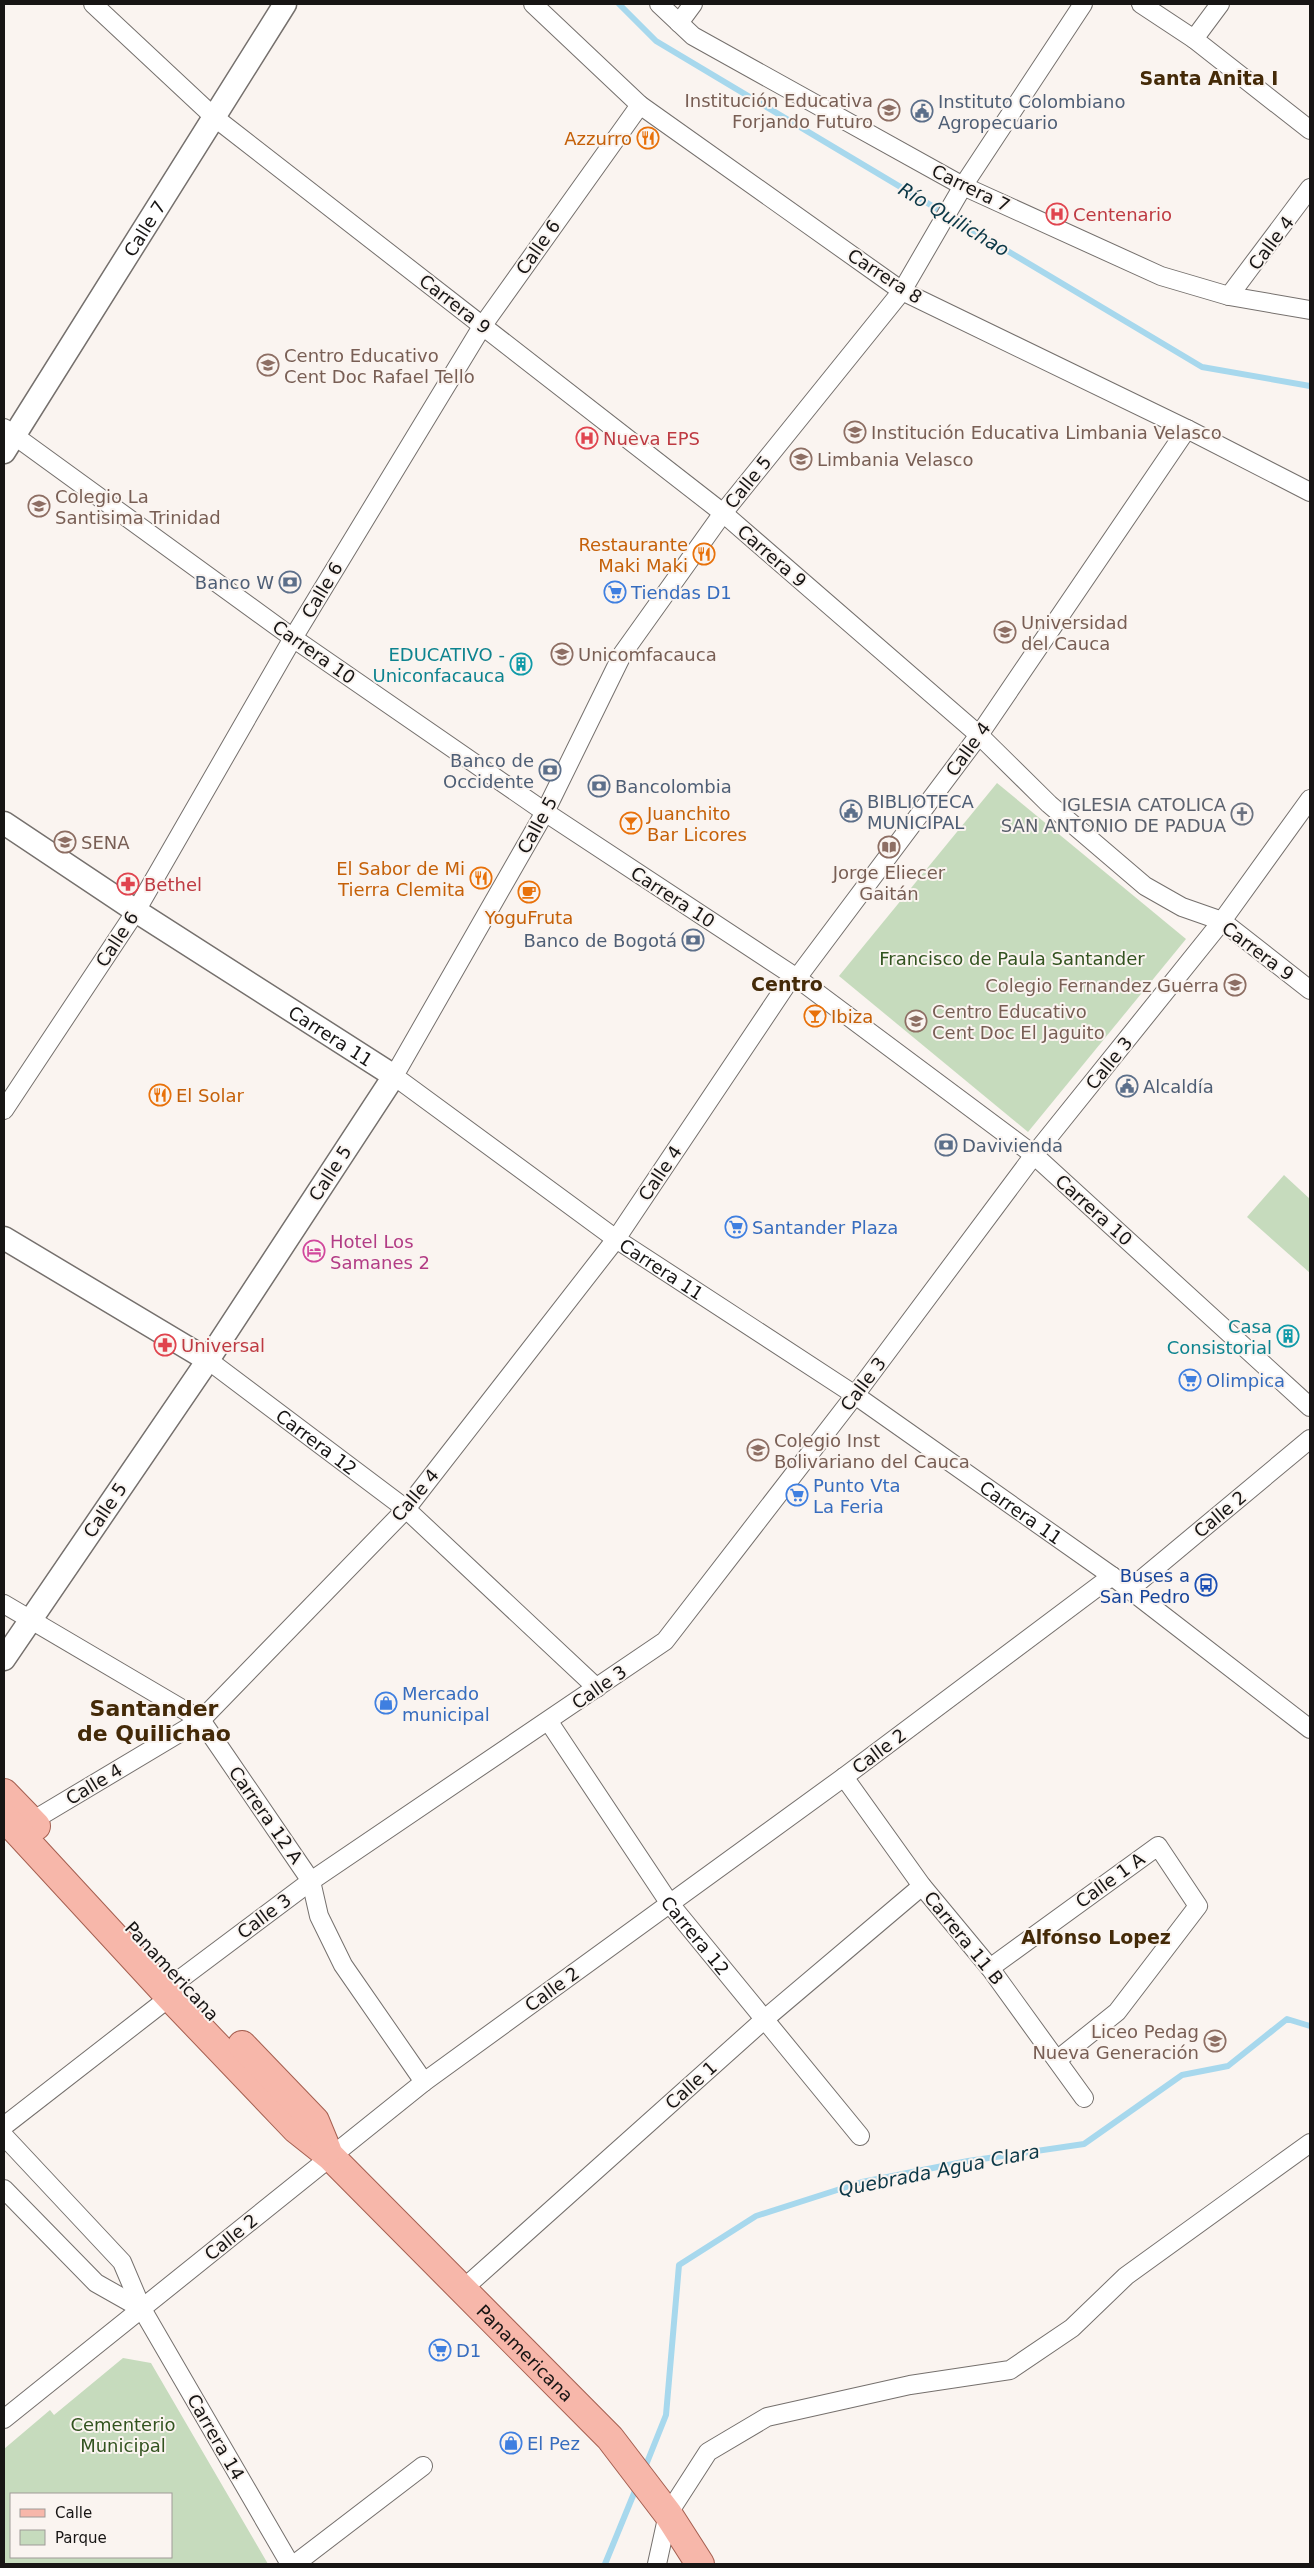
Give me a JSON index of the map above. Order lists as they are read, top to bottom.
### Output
{
  "streets": {
    "main road": ["Panamericana"],
    "street": [
      "Carrera 7",
      "Calle 7",
      "Calle 4",
      "Calle 6",
      "Carrera 8",
      "Carrera 9",
      "Calle 5",
      "Carrera 10",
      "Carrera 11",
      "Calle 3",
      "Carrera 12",
      "Calle 2",
      "Carrera 12 A",
      "Calle 1 A",
      "Carrera 11 B",
      "Calle 1",
      "Carrera 14"
    ]
  },
  "crossings": [
    ["Carrera 7", "Calle 4"],
    ["Carrera 7", "Calle 5"],
    ["Calle 7", "Carrera 9"],
    ["Calle 7", "Carrera 10"],
    ["Calle 4", "Carrera 8"],
    ["Calle 4", "Carrera 9"],
    ["Calle 4", "Carrera 10"],
    ["Calle 4", "Carrera 11"],
    ["Calle 4", "Carrera 12"],
    ["Calle 4", "Carrera 12 A"],
    ["Calle 4", "Panamericana"],
    ["Calle 6", "Carrera 8"],
    ["Calle 6", "Carrera 9"],
    ["Calle 6", "Carrera 10"],
    ["Calle 6", "Carrera 11"],
    ["Carrera 8", "Calle 5"],
    ["Carrera 9", "Calle 5"],
    ["Carrera 9", "Calle 3"],
    ["Calle 5", "Carrera 10"],
    ["Calle 5", "Carrera 11"],
    ["Calle 5", "Carrera 12"],
    ["Calle 5", "Carrera 12 A"],
    ["Carrera 10", "Calle 3"],
    ["Carrera 11", "Calle 3"],
    ["Carrera 11", "Calle 2"],
    ["Calle 3", "Carrera 12"],
    ["Calle 3", "Carrera 12 A"],
    ["Calle 3", "Panamericana"],
    ["Carrera 12", "Calle 2"],
    ["Carrera 12", "Calle 1"],
    ["Calle 2", "Carrera 12 A"],
    ["Calle 2", "Carrera 11 B"],
    ["Calle 2", "Panamericana"],
    ["Calle 2", "Carrera 14"],
    ["Calle 1 A", "Carrera 11 B"],
    ["Carrera 11 B", "Calle 1"],
    ["Panamericana", "Calle 1"]
  ],
  "districts": [
    "Santa Anita I",
    "Centro",
    "Santander de Quilichao",
    "Alfonso Lopez"
  ],
  "water": ["Río Quilichao", "Quebrada Agua Clara"],
  "parks": ["Francisco de Paula Santander", "Cementerio Municipal"],
  "places": {
    "school or university": [
      "Institución Educativa Forjando Futuro",
      "Centro Educativo Cent Doc Rafael Tello",
      "Institución Educativa Limbania Velasco",
      "Limbania Velasco",
      "Colegio La Santisima Trinidad",
      "Universidad del Cauca",
      "Unicomfacauca",
      "SENA",
      "Colegio Fernandez Guerra",
      "Centro Educativo Cent Doc El Jaguito",
      "Colegio Inst Bolivariano del Cauca",
      "Liceo Pedag Nueva Generación"
    ],
    "public building": ["Instituto Colombiano Agropecuario", "BIBLIOTECA MUNICIPAL", "Alcaldía"],
    "restaurant": [
      "Azzurro",
      "Restaurante Maki Maki",
      "El Sabor de Mi Tierra Clemita",
      "El Solar"
    ],
    "hospital": ["Centenario", "Nueva EPS"],
    "bank": [
      "Banco W",
      "Banco de Occidente",
      "Bancolombia",
      "Banco de Bogotá",
      "Davivienda"
    ],
    "supermarket": [
      "Tiendas D1",
      "Santander Plaza",
      "Olimpica",
      "Punto Vta La Feria",
      "D1"
    ],
    "building": ["EDUCATIVO - Uniconfacauca", "Casa Consistorial"],
    "church": ["IGLESIA CATOLICA SAN ANTONIO DE PADUA"],
    "bar": ["Juanchito Bar Licores", "Ibiza"],
    "library": ["Jorge Eliecer Gaitán"],
    "pharmacy": ["Bethel", "Universal"],
    "cafe": ["YoguFruta"],
    "hotel": ["Hotel Los Samanes 2"],
    "bus stop": ["Buses a San Pedro"],
    "shop": ["Mercado municipal", "El Pez"]
  },
  "legend": ["Calle", "Parque"]
}
